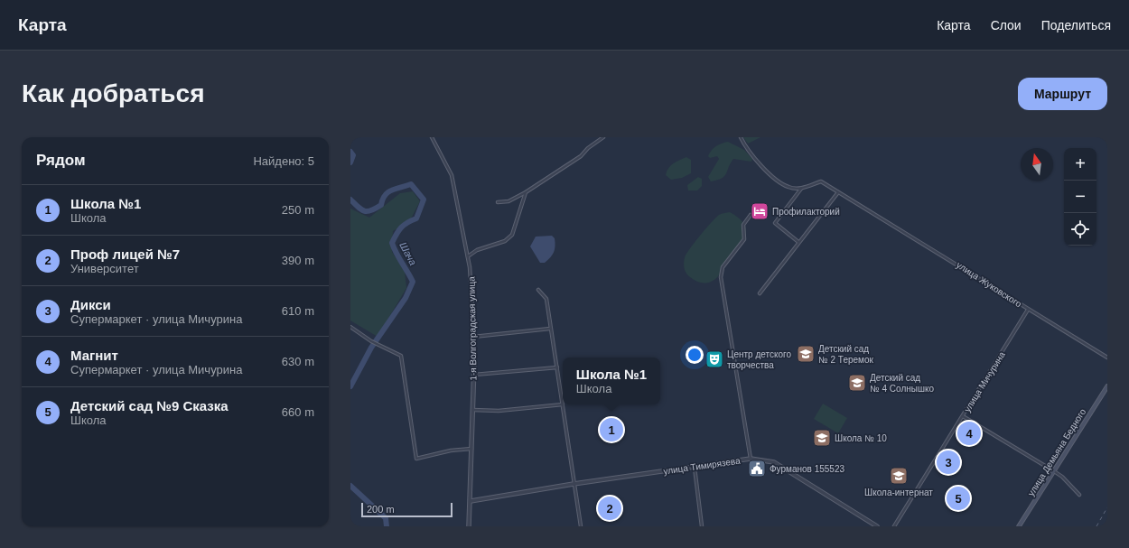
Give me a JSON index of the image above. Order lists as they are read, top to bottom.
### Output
{
  "streets": {
    "main road": ["улица Демьяна Бедного"],
    "street": [
      "улица Жуковского",
      "1-я Волгоградская улица",
      "улица Мичурина",
      "улица Тимирязева"
    ]
  },
  "crossings": [
    ["улица Жуковского", "улица Мичурина"],
    ["1-я Волгоградская улица", "улица Тимирязева"]
  ],
  "water": ["Шача"],
  "places": {
    "hotel": ["Профилакторий"],
    "school or university": [
      "Детский сад № 2 Теремок",
      "Детский сад № 4 Солнышко",
      "Школа № 10",
      "Школа-интернат"
    ],
    "theatre": ["Центр детского творчества"],
    "public building": ["Фурманов 155523"]
  },
  "scale_bar": "200 m",
  "north": "top",
  "page": {
    "header": "Карта",
    "nav": ["Карта", "Слои", "Поделиться"],
    "buttons": "Маршрут",
    "title": "Как добраться",
    "heading": ["Рядом", "Найдено: 5"],
    "map_buttons": ["+", "−"],
    "list": [
      {
        "mark": "1",
        "name": "Школа №1",
        "note": "Школа",
        "value": "250 m"
      },
      {
        "mark": "2",
        "name": "Проф лицей №7",
        "note": "Университет",
        "value": "390 m"
      },
      {
        "mark": "3",
        "name": "Дикси",
        "note": "Супермаркет · улица Мичурина",
        "value": "610 m"
      },
      {
        "mark": "4",
        "name": "Магнит",
        "note": "Супермаркет · улица Мичурина",
        "value": "630 m"
      },
      {
        "mark": "5",
        "name": "Детский сад №9 Сказка",
        "note": "Школа",
        "value": "660 m"
      }
    ],
    "popup": ["Школа №1", "Школа"],
    "pins": [
      "1",
      "4",
      "3",
      "5",
      "2"
    ],
    "scale": "200 m"
  }
}
